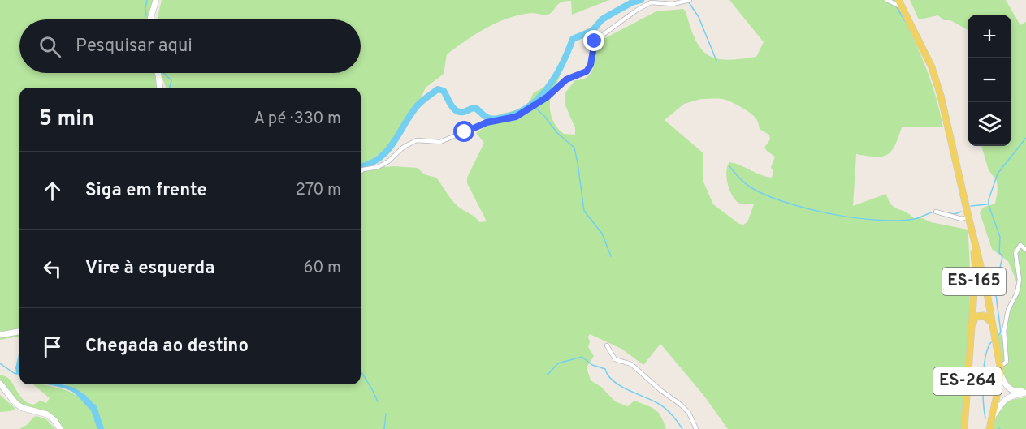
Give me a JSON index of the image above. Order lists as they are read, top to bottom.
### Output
{
  "streets": {
    "main road": ["ES-165", "ES-264"]
  },
  "crossings": [
    ["ES-165", "ES-264"]
  ],
  "page": {
    "map_buttons": ["+", "−"],
    "search": "Pesquisar aqui",
    "heading": ["5 min", "A pé · 330 m"],
    "list": [
      ["Siga em frente", "270 m"],
      ["Vire à esquerda", "60 m"],
      "Chegada ao destino"
    ]
  }
}
